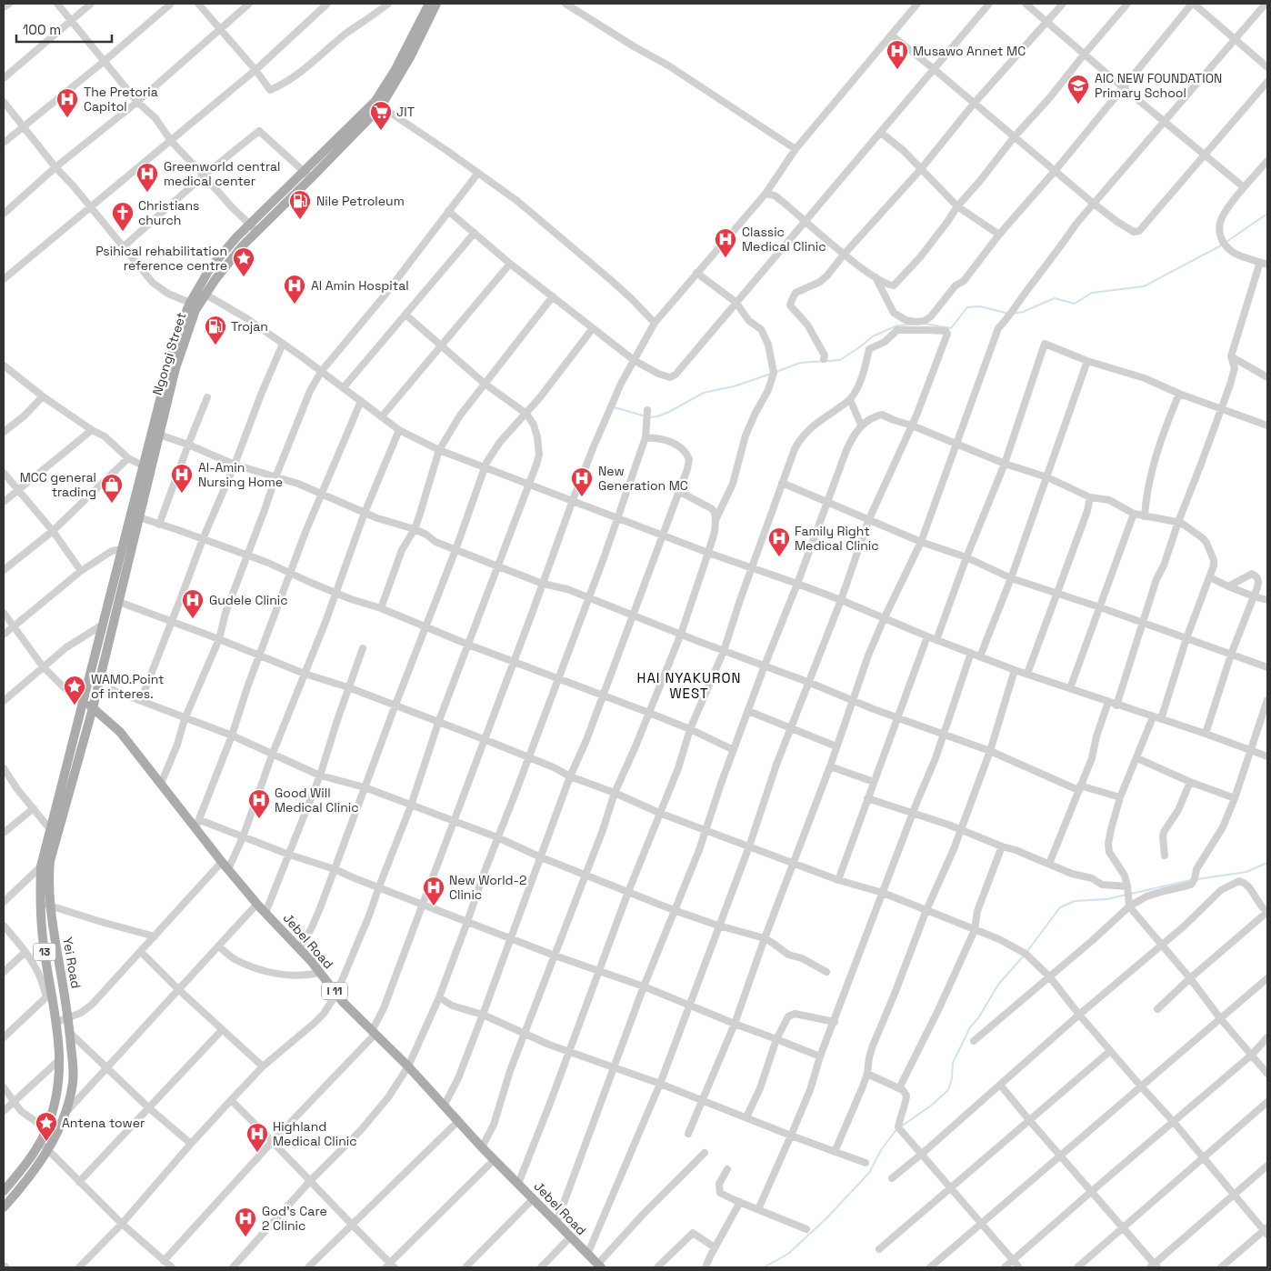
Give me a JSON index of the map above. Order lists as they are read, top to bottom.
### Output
{
  "streets": {
    "main road": [
      "Ngongi Street",
      "Jebel Road",
      "13",
      "Yei Road",
      "I 11"
    ]
  },
  "crossings": [
    ["Ngongi Street", "Jebel Road"],
    ["Ngongi Street", "Yei Road"],
    ["Jebel Road", "Yei Road"]
  ],
  "districts": ["HAI NYAKURON WEST"],
  "places": {
    "hospital": [
      "Musawo Annet MC",
      "The Pretoria Capitol",
      "Greenworld central medical center",
      "Classic Medical Clinic",
      "Al Amin Hospital",
      "Al-Amin Nursing Home",
      "New Generation MC",
      "Family Right Medical Clinic",
      "Gudele Clinic",
      "Good Will Medical Clinic",
      "New World-2 Clinic",
      "Highland Medical Clinic",
      "God's Care 2 Clinic"
    ],
    "school or university": ["AIC NEW FOUNDATION Primary School"],
    "supermarket": ["JIT"],
    "fuel station": ["Nile Petroleum", "Trojan"],
    "church": ["Christians church"],
    "place": ["Psihical rehabilitation reference centre", "WAMO.Point of interes.", "Antena tower"],
    "shop": ["MCC general trading"]
  },
  "scale_bar": "100 m"
}
